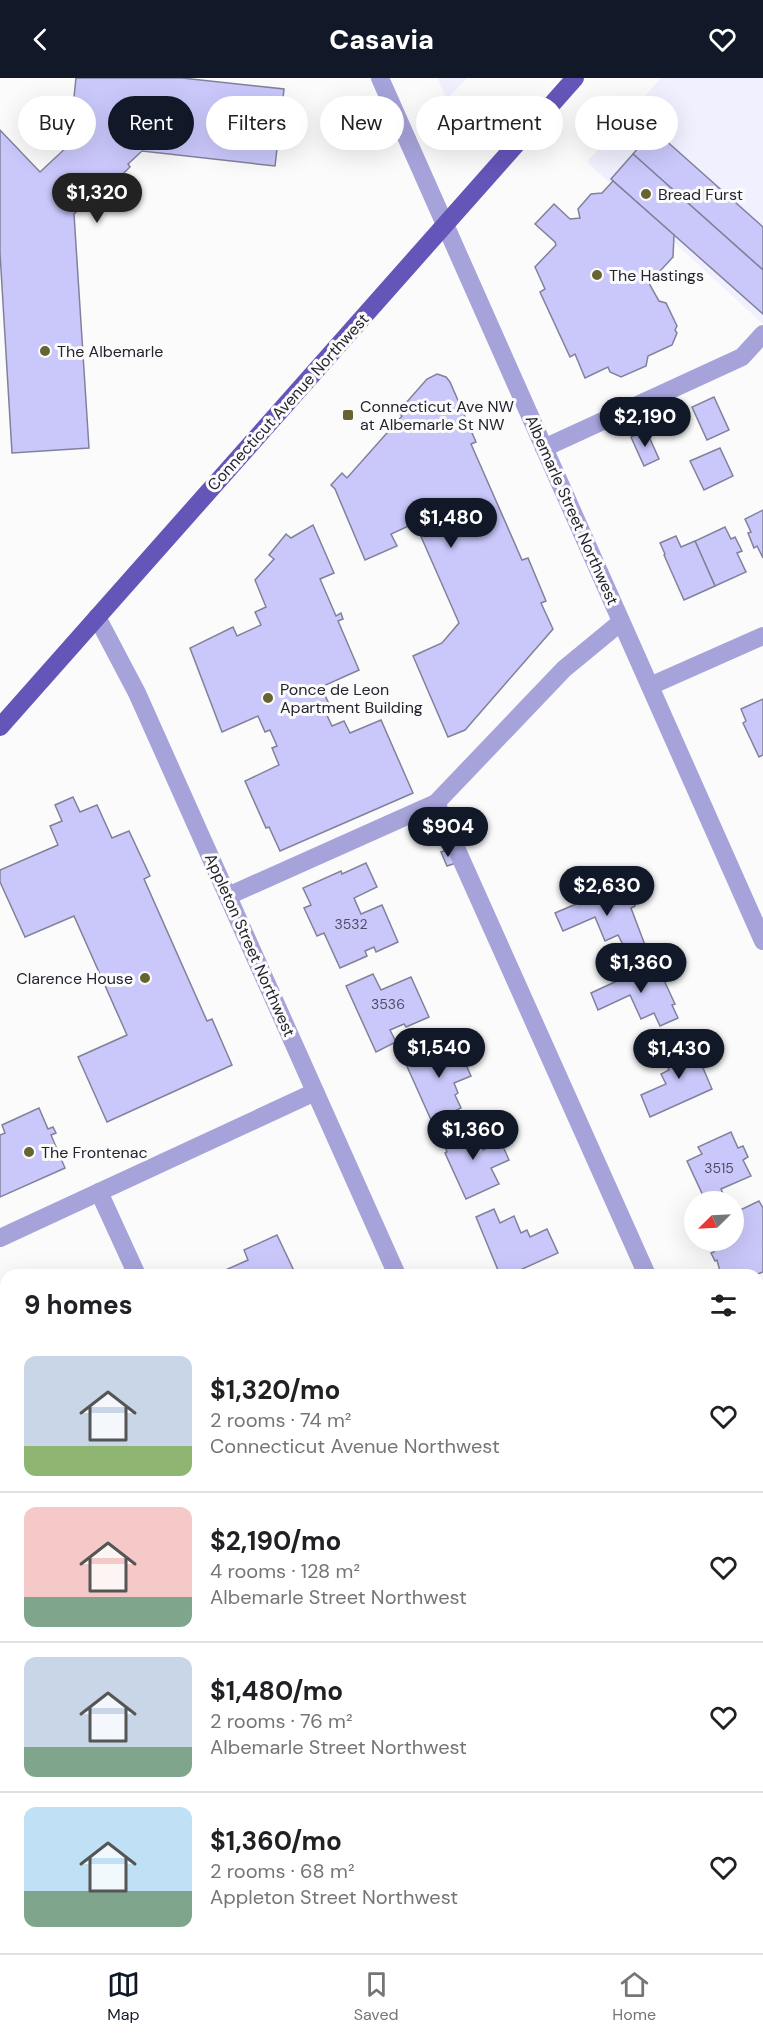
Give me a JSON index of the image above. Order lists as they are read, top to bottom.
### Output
{
  "streets": {
    "main road": ["Connecticut Avenue Northwest"],
    "street": ["Albemarle Street Northwest", "Appleton Street Northwest"]
  },
  "crossings": [
    ["Connecticut Avenue Northwest", "Albemarle Street Northwest"],
    ["Connecticut Avenue Northwest", "Appleton Street Northwest"]
  ],
  "places": {
    "other": [
      "Bread Furst",
      "The Hastings",
      "The Albemarle",
      "Ponce de Leon Apartment Building",
      "Clarence House",
      "The Frontenac"
    ],
    "transit": ["Connecticut Ave NW at Albemarle St NW"]
  },
  "house_numbers": ["3532", "3536", "3515"],
  "north": "bottom left",
  "page": {
    "header": "Casavia",
    "chip": [
      "Buy",
      "Rent",
      "Filters",
      "New",
      "Apartment",
      "House"
    ],
    "price": [
      "$1,320",
      "$2,190",
      "$1,480",
      "$904",
      "$2,630",
      "$1,360",
      "$1,540",
      "$1,430",
      "$1,360"
    ],
    "heading": "9 homes",
    "list": [
      {
        "name": "$1,320/mo",
        "note": "2 rooms · 74 m² · Connecticut Avenue Northwest"
      },
      {
        "name": "$2,190/mo",
        "note": "4 rooms · 128 m² · Albemarle Street Northwest"
      },
      {
        "name": "$1,480/mo",
        "note": "2 rooms · 76 m² · Albemarle Street Northwest"
      },
      {
        "name": "$1,360/mo",
        "note": "2 rooms · 68 m² · Appleton Street Northwest"
      }
    ],
    "tabs": ["Map", "Saved", "Home"]
  }
}
